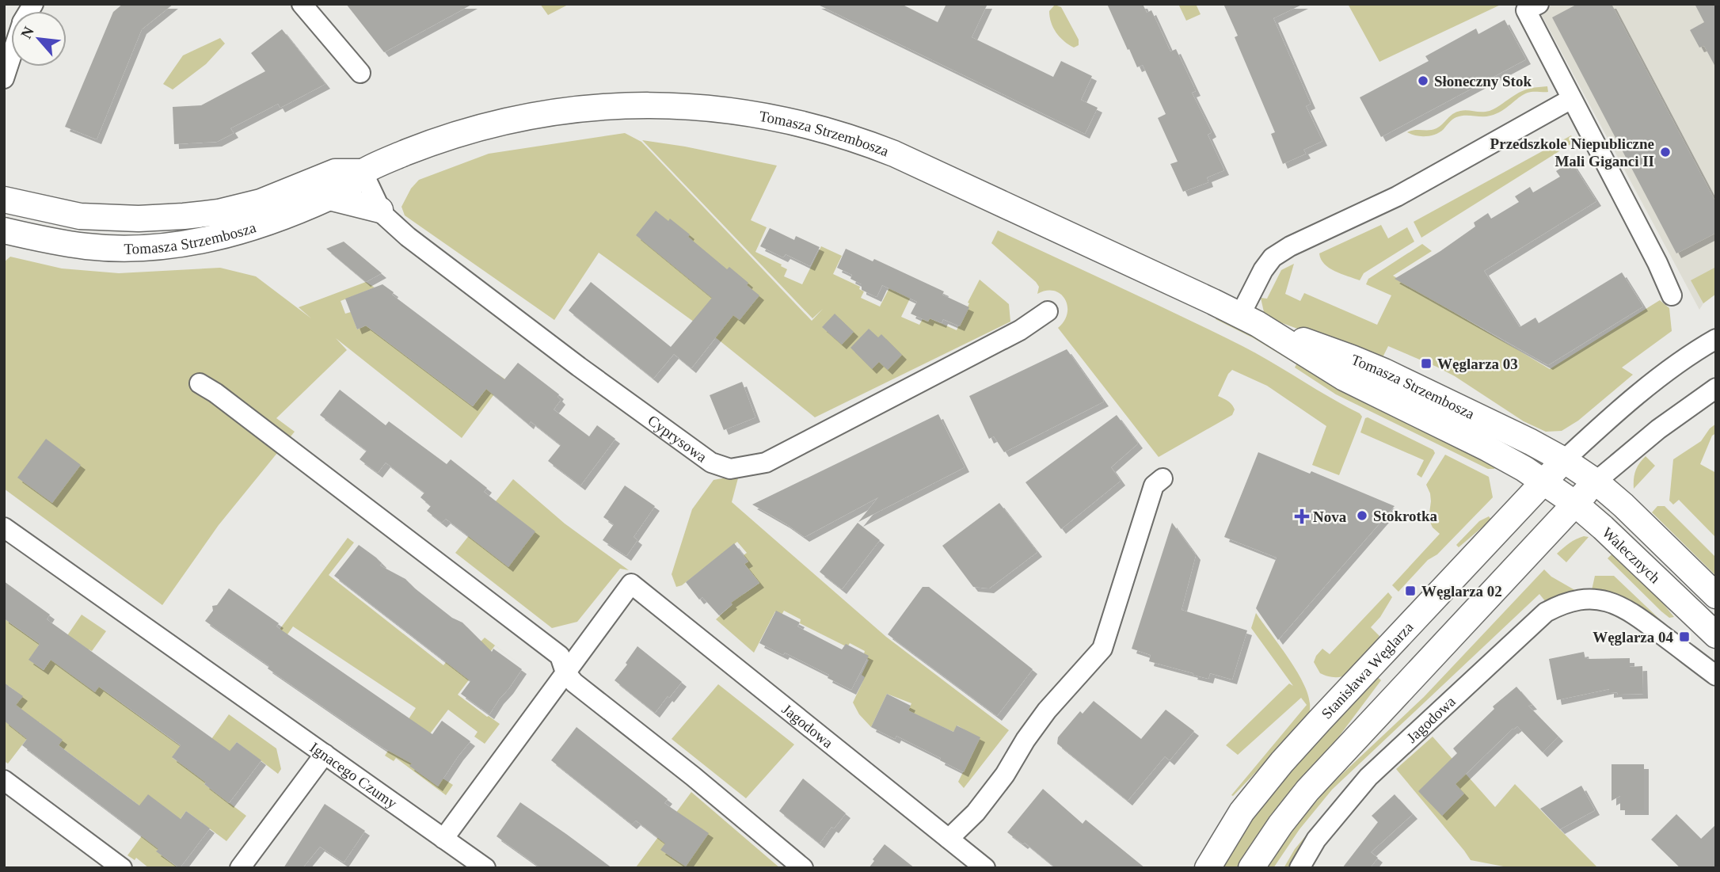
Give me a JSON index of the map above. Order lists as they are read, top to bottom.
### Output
{
  "streets": {
    "street": [
      "Tomasza Strzembosza",
      "Cyprysowa",
      "Walecznych",
      "Stanisława Węglarza",
      "Jagodowa",
      "Ignacego Czumy"
    ]
  },
  "crossings": [
    ["Tomasza Strzembosza", "Cyprysowa"],
    ["Tomasza Strzembosza", "Walecznych"],
    ["Tomasza Strzembosza", "Stanisława Węglarza"],
    ["Walecznych", "Stanisława Węglarza"]
  ],
  "places": {
    "other": ["Słoneczny Stok", "Przedszkole Niepubliczne Mali Giganci II", "Stokrotka"],
    "transit": ["Węglarza 03", "Węglarza 02", "Węglarza 04"],
    "health": ["Nova"]
  },
  "north": "top left"
}
